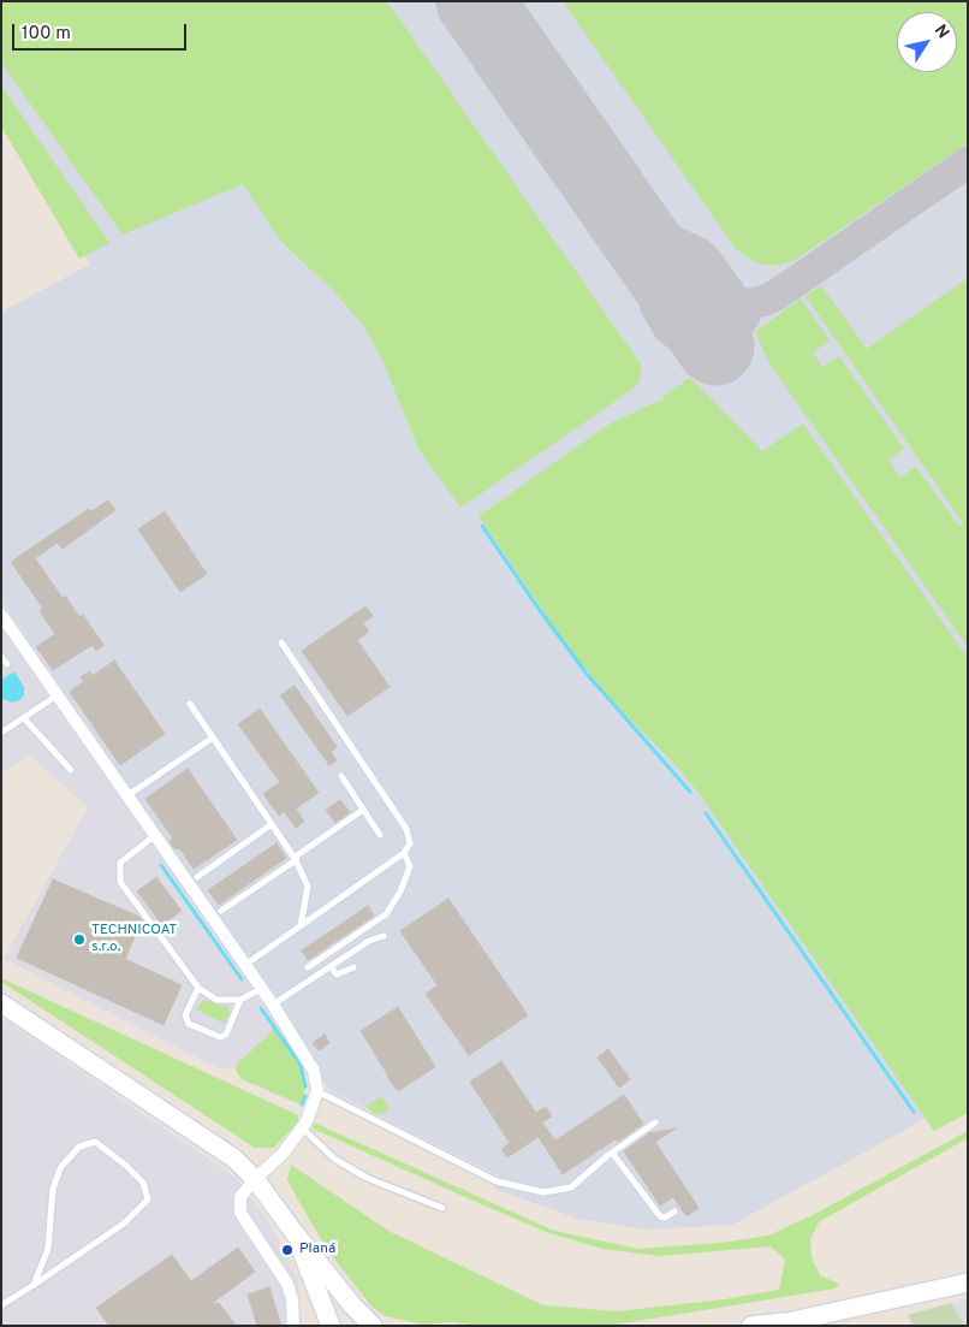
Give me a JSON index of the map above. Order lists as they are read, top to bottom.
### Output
{
  "places": ["TECHNICOAT s.r.o.", "Planá"],
  "scale_bar": "100 m",
  "north": "top right"
}
